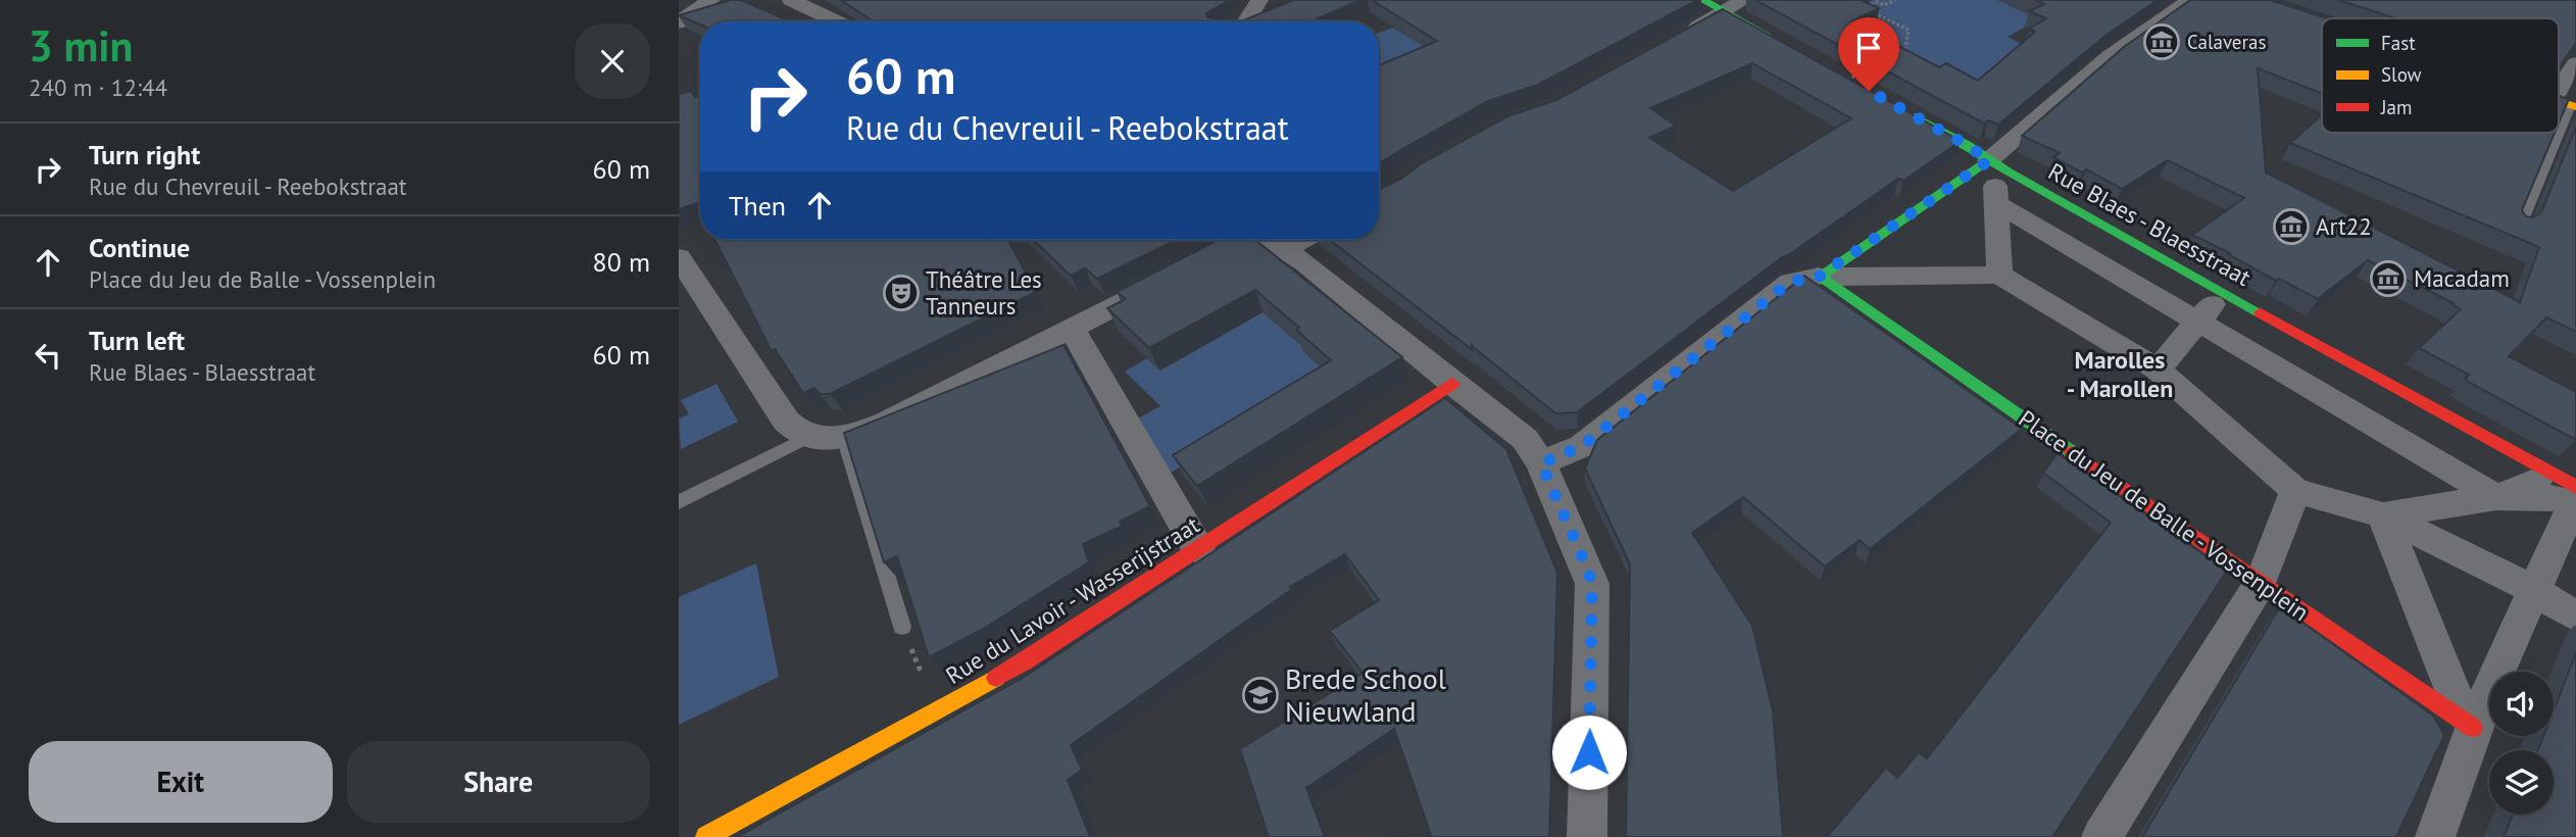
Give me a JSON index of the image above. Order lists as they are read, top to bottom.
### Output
{
  "streets": {
    "street": ["Rue Blaes - Blaesstraat", "Place du Jeu de Balle - Vossenplein", "Rue du Lavoir - Wasserijstraat"]
  },
  "districts": ["Marolles - Marollen"],
  "places": {
    "museum": ["Calaveras", "Art22", "Macadam"],
    "theatre": ["Théâtre Les Tanneurs"],
    "school or university": ["Brede School Nieuwland"]
  },
  "legend": ["Fast", "Slow", "Jam"],
  "page": {
    "heading": ["3 min", "240 m · 12:44"],
    "turn": ["60 m", "Rue du Chevreuil - Reebokstraat"],
    "list": [
      {
        "name": "Turn right",
        "note": "Rue du Chevreuil - Reebokstraat",
        "value": "60 m"
      },
      {
        "name": "Continue",
        "note": "Place du Jeu de Balle - Vossenplein",
        "value": "80 m"
      },
      {
        "name": "Turn left",
        "note": "Rue Blaes - Blaesstraat",
        "value": "60 m"
      }
    ],
    "then": "Then",
    "buttons": ["Exit", "Share"]
  }
}
